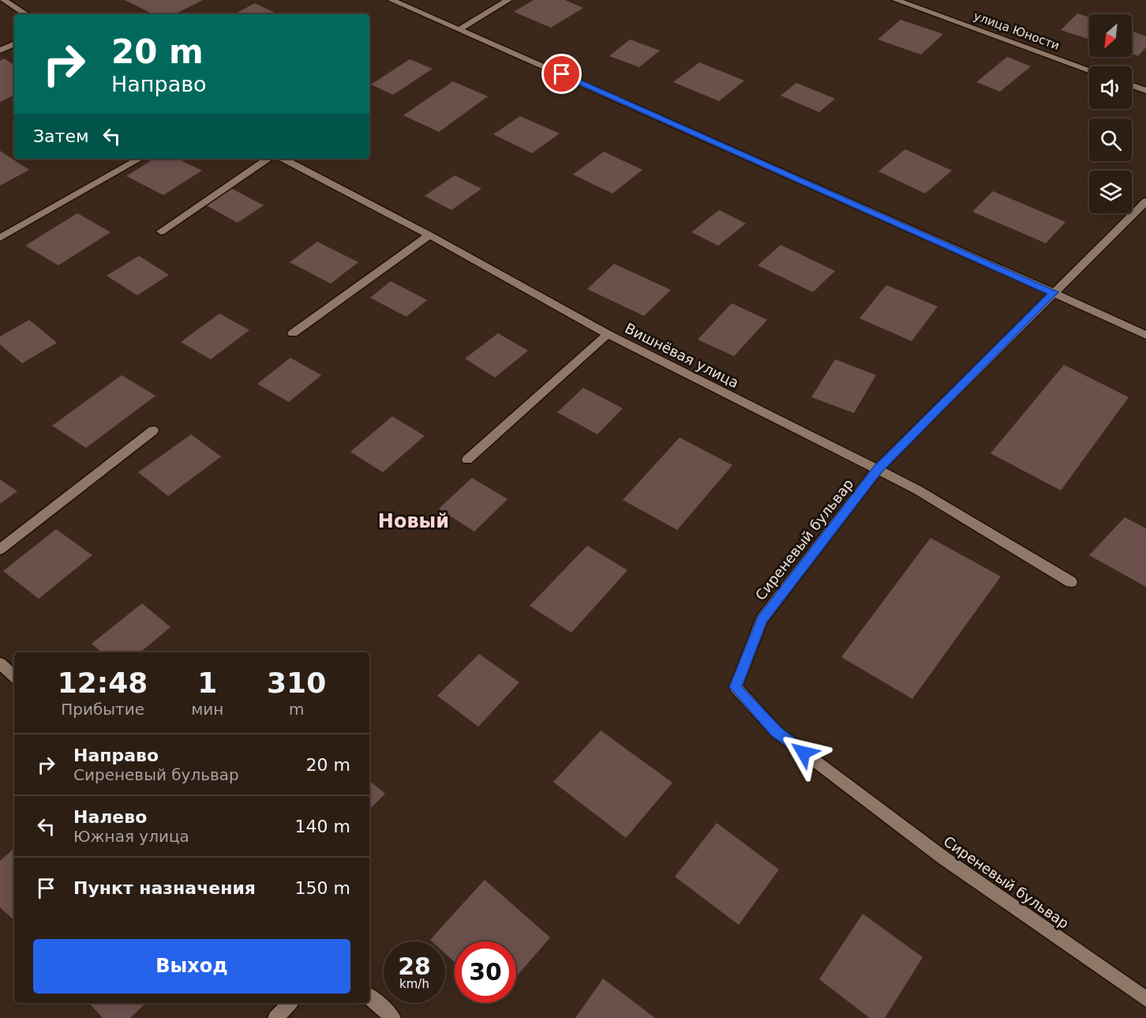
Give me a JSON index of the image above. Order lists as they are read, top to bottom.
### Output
{
  "streets": {
    "street": ["улица Юности", "Вишнёвая улица", "Сиреневый бульвар"]
  },
  "crossings": [
    ["Вишнёвая улица", "Сиреневый бульвар"]
  ],
  "districts": ["Новый"],
  "north": "bottom left",
  "page": {
    "turn": ["20 m", "Направо"],
    "then": "Затем",
    "eta": [
      "12:48",
      "Прибытие",
      "1",
      "мин",
      "310",
      "m"
    ],
    "list": [
      {
        "name": "Направо",
        "note": "Сиреневый бульвар",
        "value": "20 m"
      },
      {
        "name": "Налево",
        "note": "Южная улица",
        "value": "140 m"
      },
      {
        "name": "Пункт назначения",
        "value": "150 m"
      }
    ],
    "buttons": "Выход",
    "speed": "28 km/h",
    "limit": "30"
  }
}
